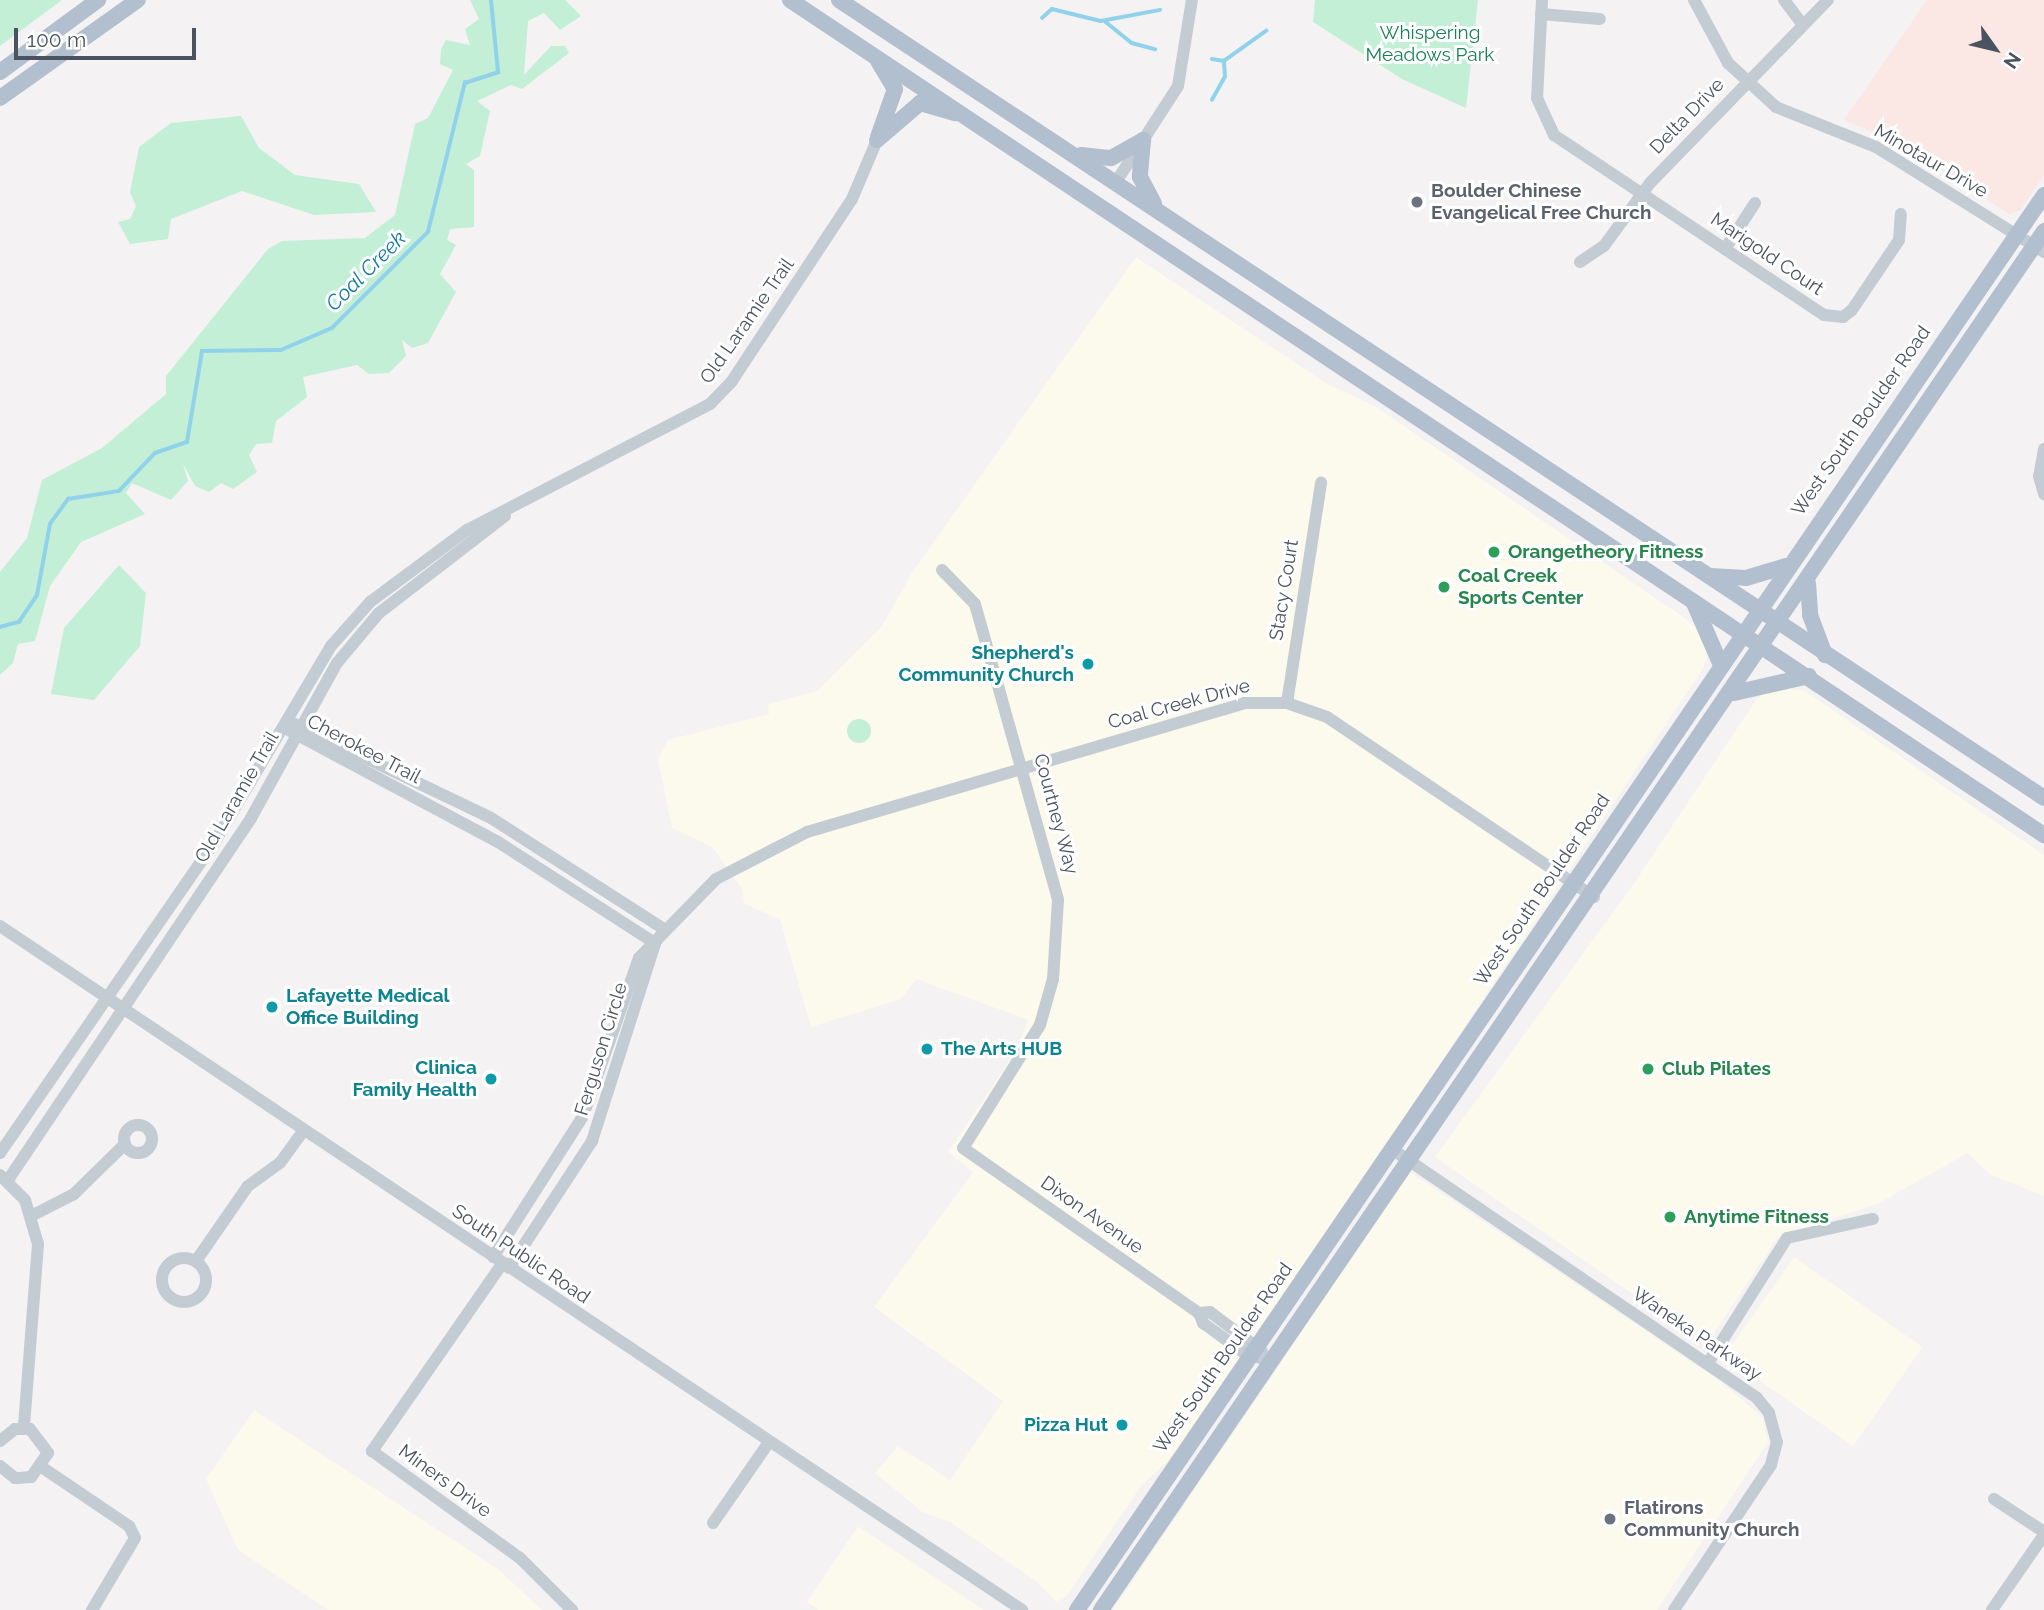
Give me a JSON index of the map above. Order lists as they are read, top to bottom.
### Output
{
  "streets": {
    "main road": ["West South Boulder Road"],
    "street": [
      "Delta Drive",
      "Minotaur Drive",
      "Marigold Court",
      "Old Laramie Trail",
      "Stacy Court",
      "Coal Creek Drive",
      "Cherokee Trail",
      "Courtney Way",
      "Ferguson Circle",
      "Dixon Avenue",
      "South Public Road",
      "Waneka Parkway",
      "Miners Drive"
    ]
  },
  "crossings": [
    ["Delta Drive", "Minotaur Drive"],
    ["Delta Drive", "Marigold Court"],
    ["Minotaur Drive", "West South Boulder Road"],
    ["Old Laramie Trail", "Cherokee Trail"],
    ["Old Laramie Trail", "South Public Road"],
    ["West South Boulder Road", "Coal Creek Drive"],
    ["West South Boulder Road", "Dixon Avenue"],
    ["West South Boulder Road", "Waneka Parkway"],
    ["Stacy Court", "Coal Creek Drive"],
    ["Coal Creek Drive", "Courtney Way"],
    ["Coal Creek Drive", "Ferguson Circle"],
    ["Cherokee Trail", "Ferguson Circle"],
    ["Courtney Way", "Dixon Avenue"],
    ["Ferguson Circle", "South Public Road"],
    ["Ferguson Circle", "Miners Drive"],
    ["South Public Road", "Miners Drive"]
  ],
  "water": ["Coal Creek"],
  "parks": ["Whispering Meadows Park"],
  "places": [
    "Boulder Chinese Evangelical Free Church",
    "Orangetheory Fitness",
    "Coal Creek Sports Center",
    "Shepherd's Community Church",
    "Lafayette Medical Office Building",
    "The Arts HUB",
    "Club Pilates",
    "Clinica Family Health",
    "Anytime Fitness",
    "Pizza Hut",
    "Flatirons Community Church"
  ],
  "scale_bar": "100 m",
  "north": "bottom right"
}
